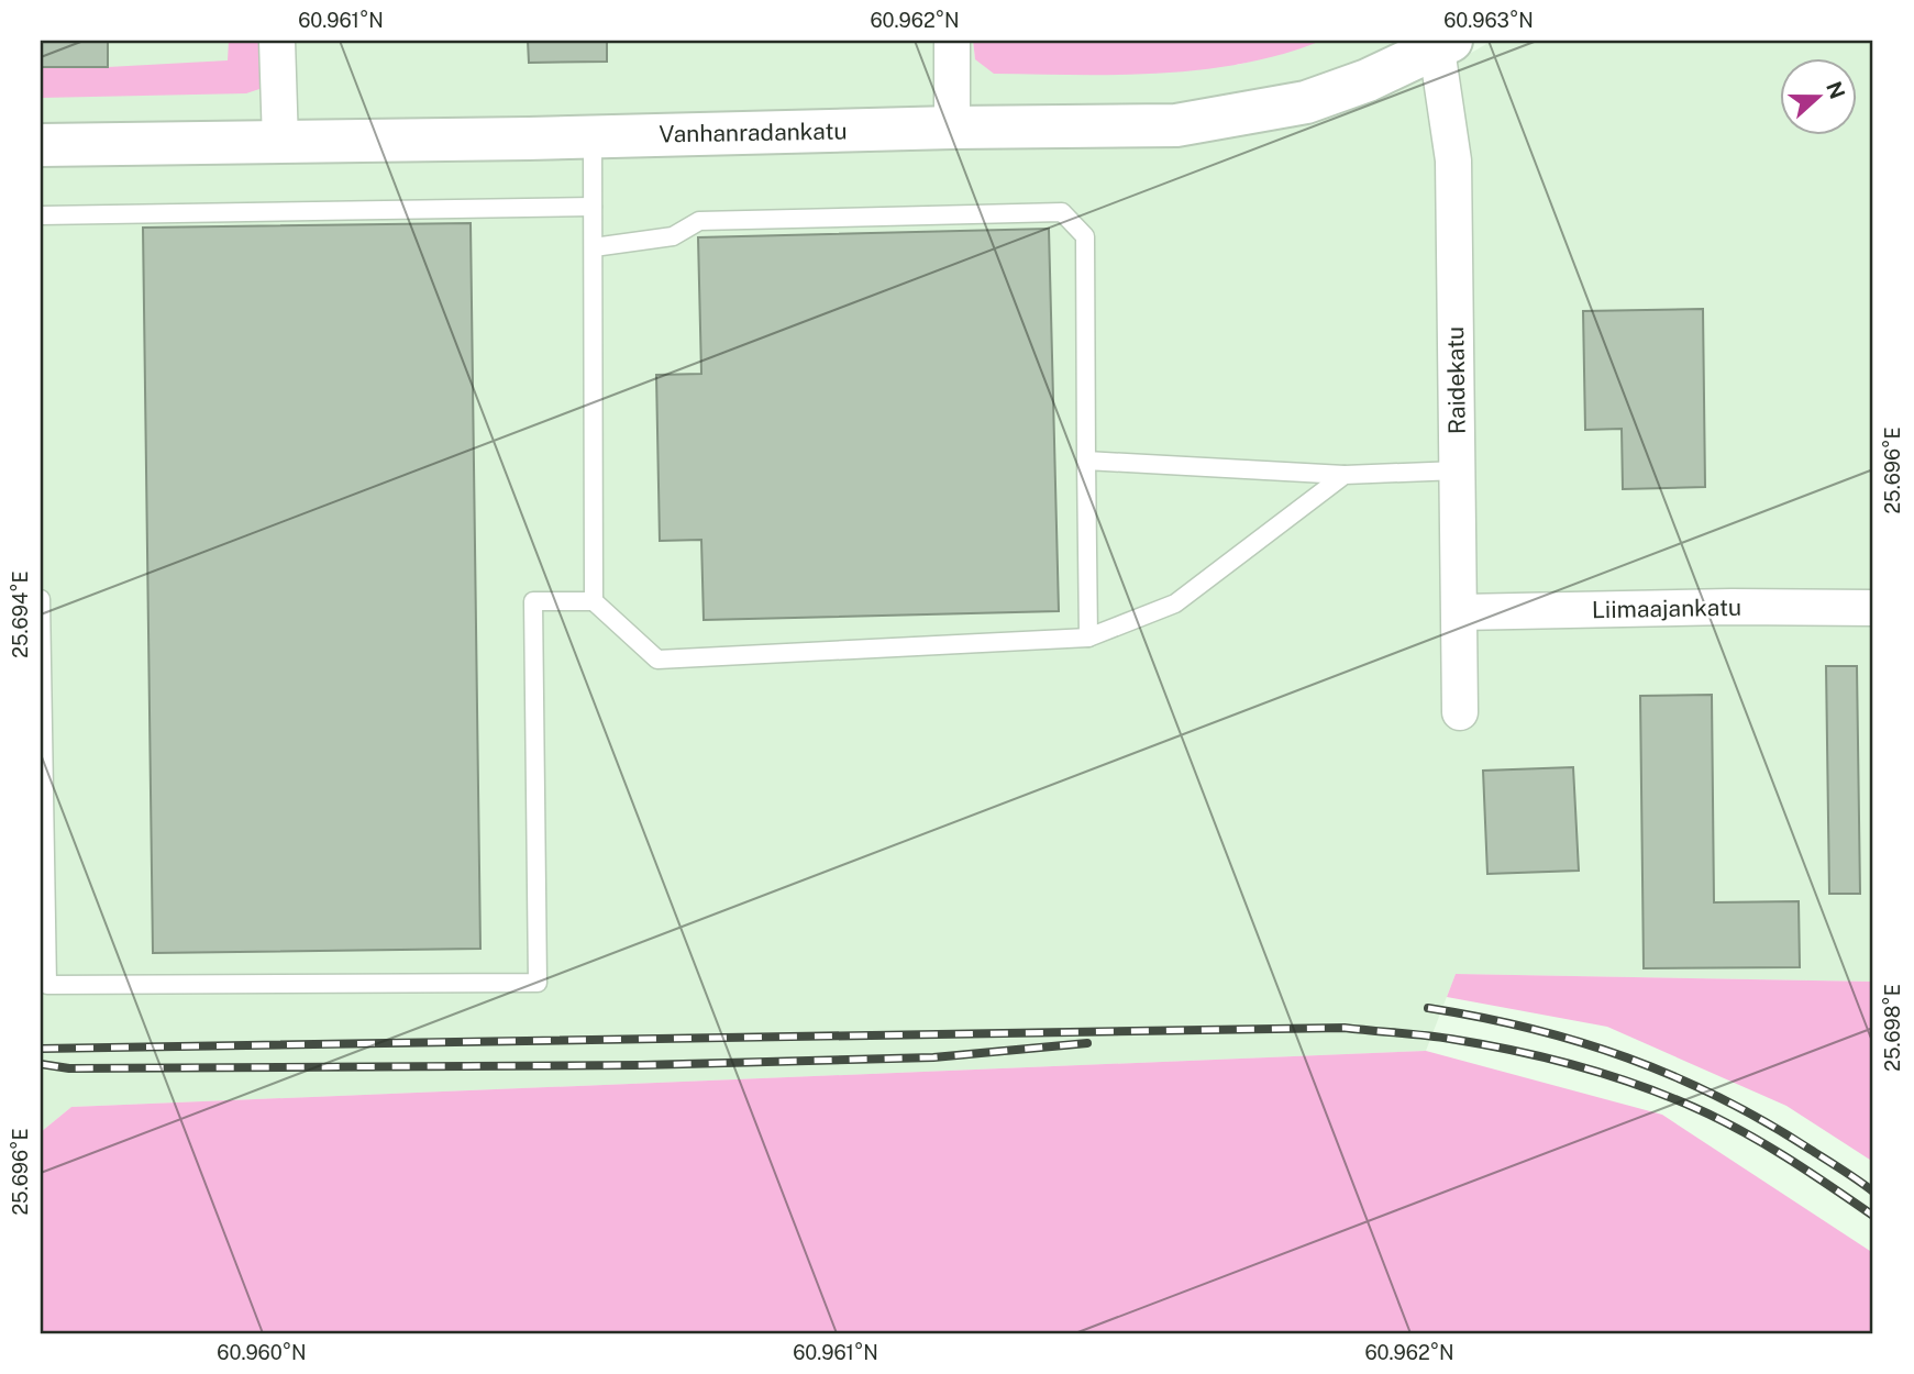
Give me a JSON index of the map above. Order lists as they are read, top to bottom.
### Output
{
  "streets": {
    "street": ["Vanhanradankatu", "Raidekatu", "Liimaajankatu"]
  },
  "crossings": [
    ["Vanhanradankatu", "Raidekatu"],
    ["Raidekatu", "Liimaajankatu"]
  ],
  "north": "right",
  "coordinates": [
    "60.961°N",
    "60.962°N",
    "60.963°N",
    "25.696°E",
    "25.694°E",
    "25.698°E",
    "60.960°N"
  ]
}
